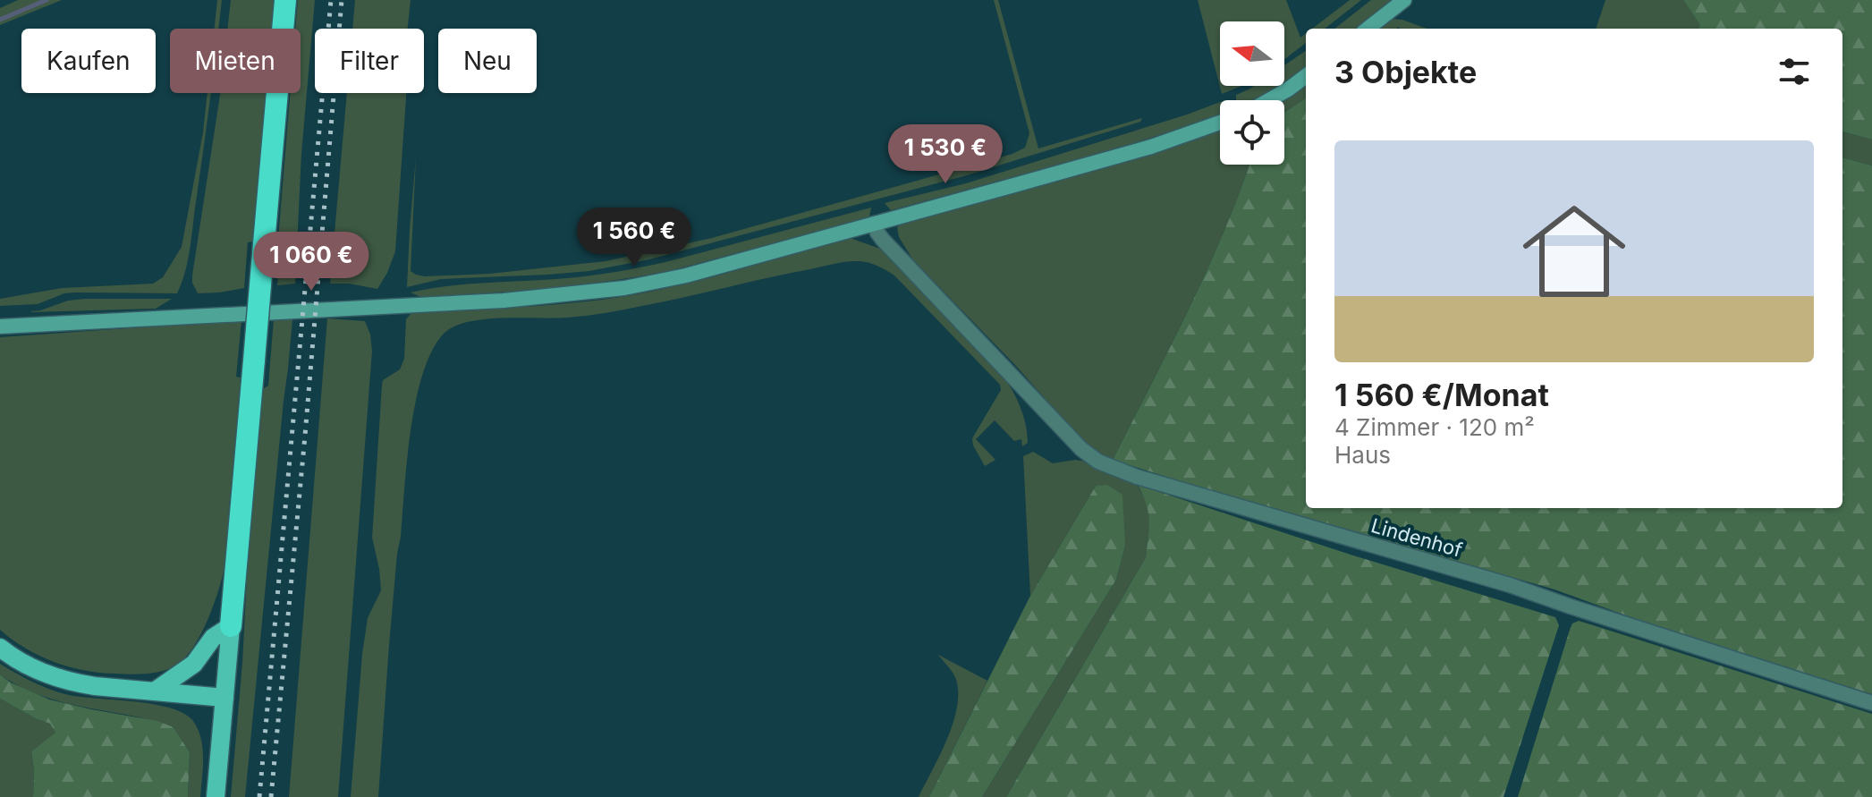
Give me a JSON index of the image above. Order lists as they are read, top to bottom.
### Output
{
  "streets": {
    "street": ["Lindenhof"]
  },
  "north": "left",
  "page": {
    "chip": [
      "Kaufen",
      "Mieten",
      "Filter",
      "Neu"
    ],
    "heading": "3 Objekte",
    "list": [
      {
        "name": "1 560 €/Monat",
        "note": "4 Zimmer · 120 m² · Haus"
      }
    ],
    "price": ["1 530 €", "1 560 €", "1 060 €"]
  }
}
